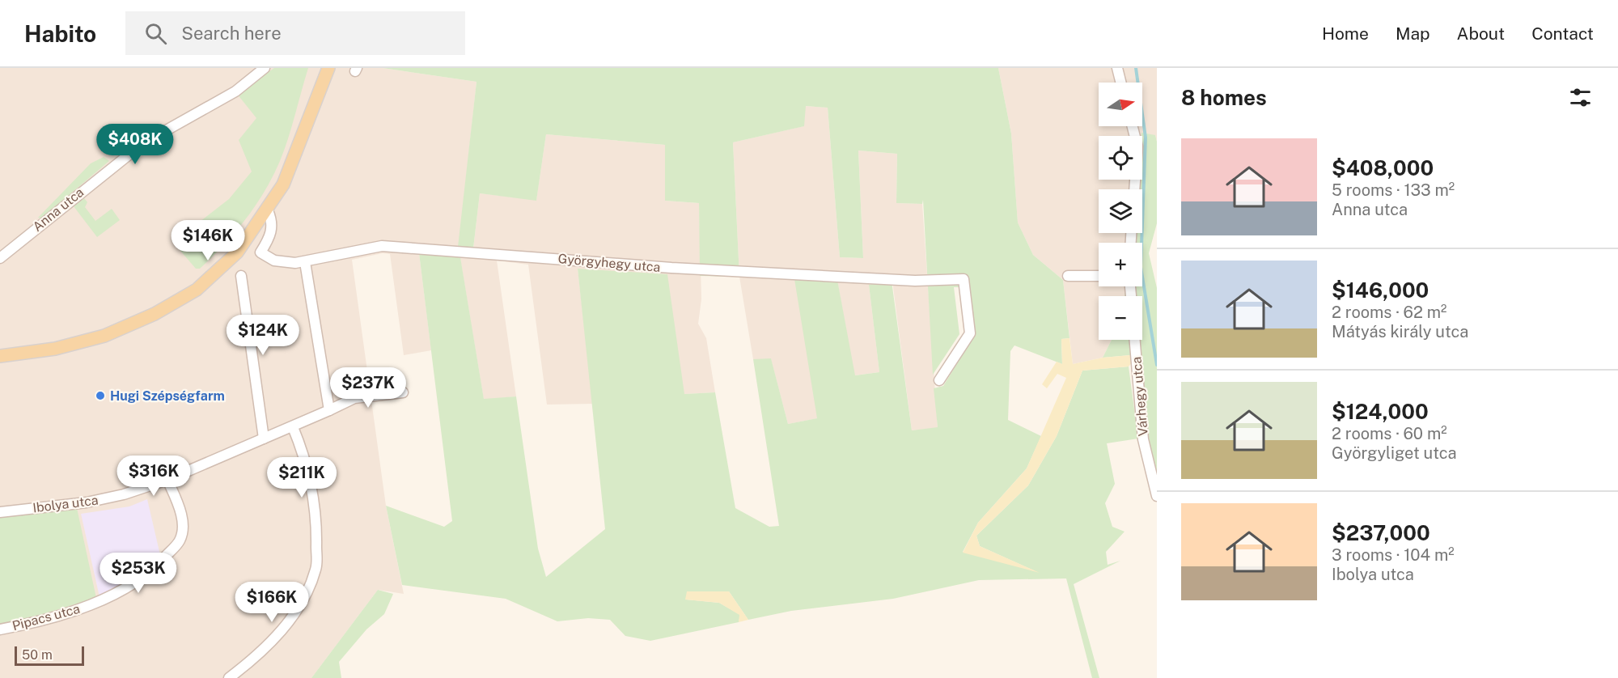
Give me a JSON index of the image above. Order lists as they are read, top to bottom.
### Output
{
  "streets": {
    "street": [
      "Anna utca",
      "Györgyhegy utca",
      "Várhegy utca",
      "Ibolya utca",
      "Pipacs utca"
    ]
  },
  "crossings": [
    ["Ibolya utca", "Pipacs utca"]
  ],
  "places": ["Hugi Szépségfarm"],
  "scale_bar": "50 m",
  "north": "right",
  "page": {
    "header": "Habito",
    "search": "Search here",
    "nav": [
      "Home",
      "Map",
      "About",
      "Contact"
    ],
    "heading": "8 homes",
    "map_buttons": ["+", "−"],
    "price": [
      "$408K",
      "$146K",
      "$124K",
      "$237K",
      "$316K",
      "$211K",
      "$253K",
      "$166K"
    ],
    "list": [
      {
        "name": "$408,000",
        "note": "5 rooms · 133 m² · Anna utca"
      },
      {
        "name": "$146,000",
        "note": "2 rooms · 62 m² · Mátyás király utca"
      },
      {
        "name": "$124,000",
        "note": "2 rooms · 60 m² · Györgyliget utca"
      },
      {
        "name": "$237,000",
        "note": "3 rooms · 104 m² · Ibolya utca"
      }
    ],
    "scale": "50 m"
  }
}
